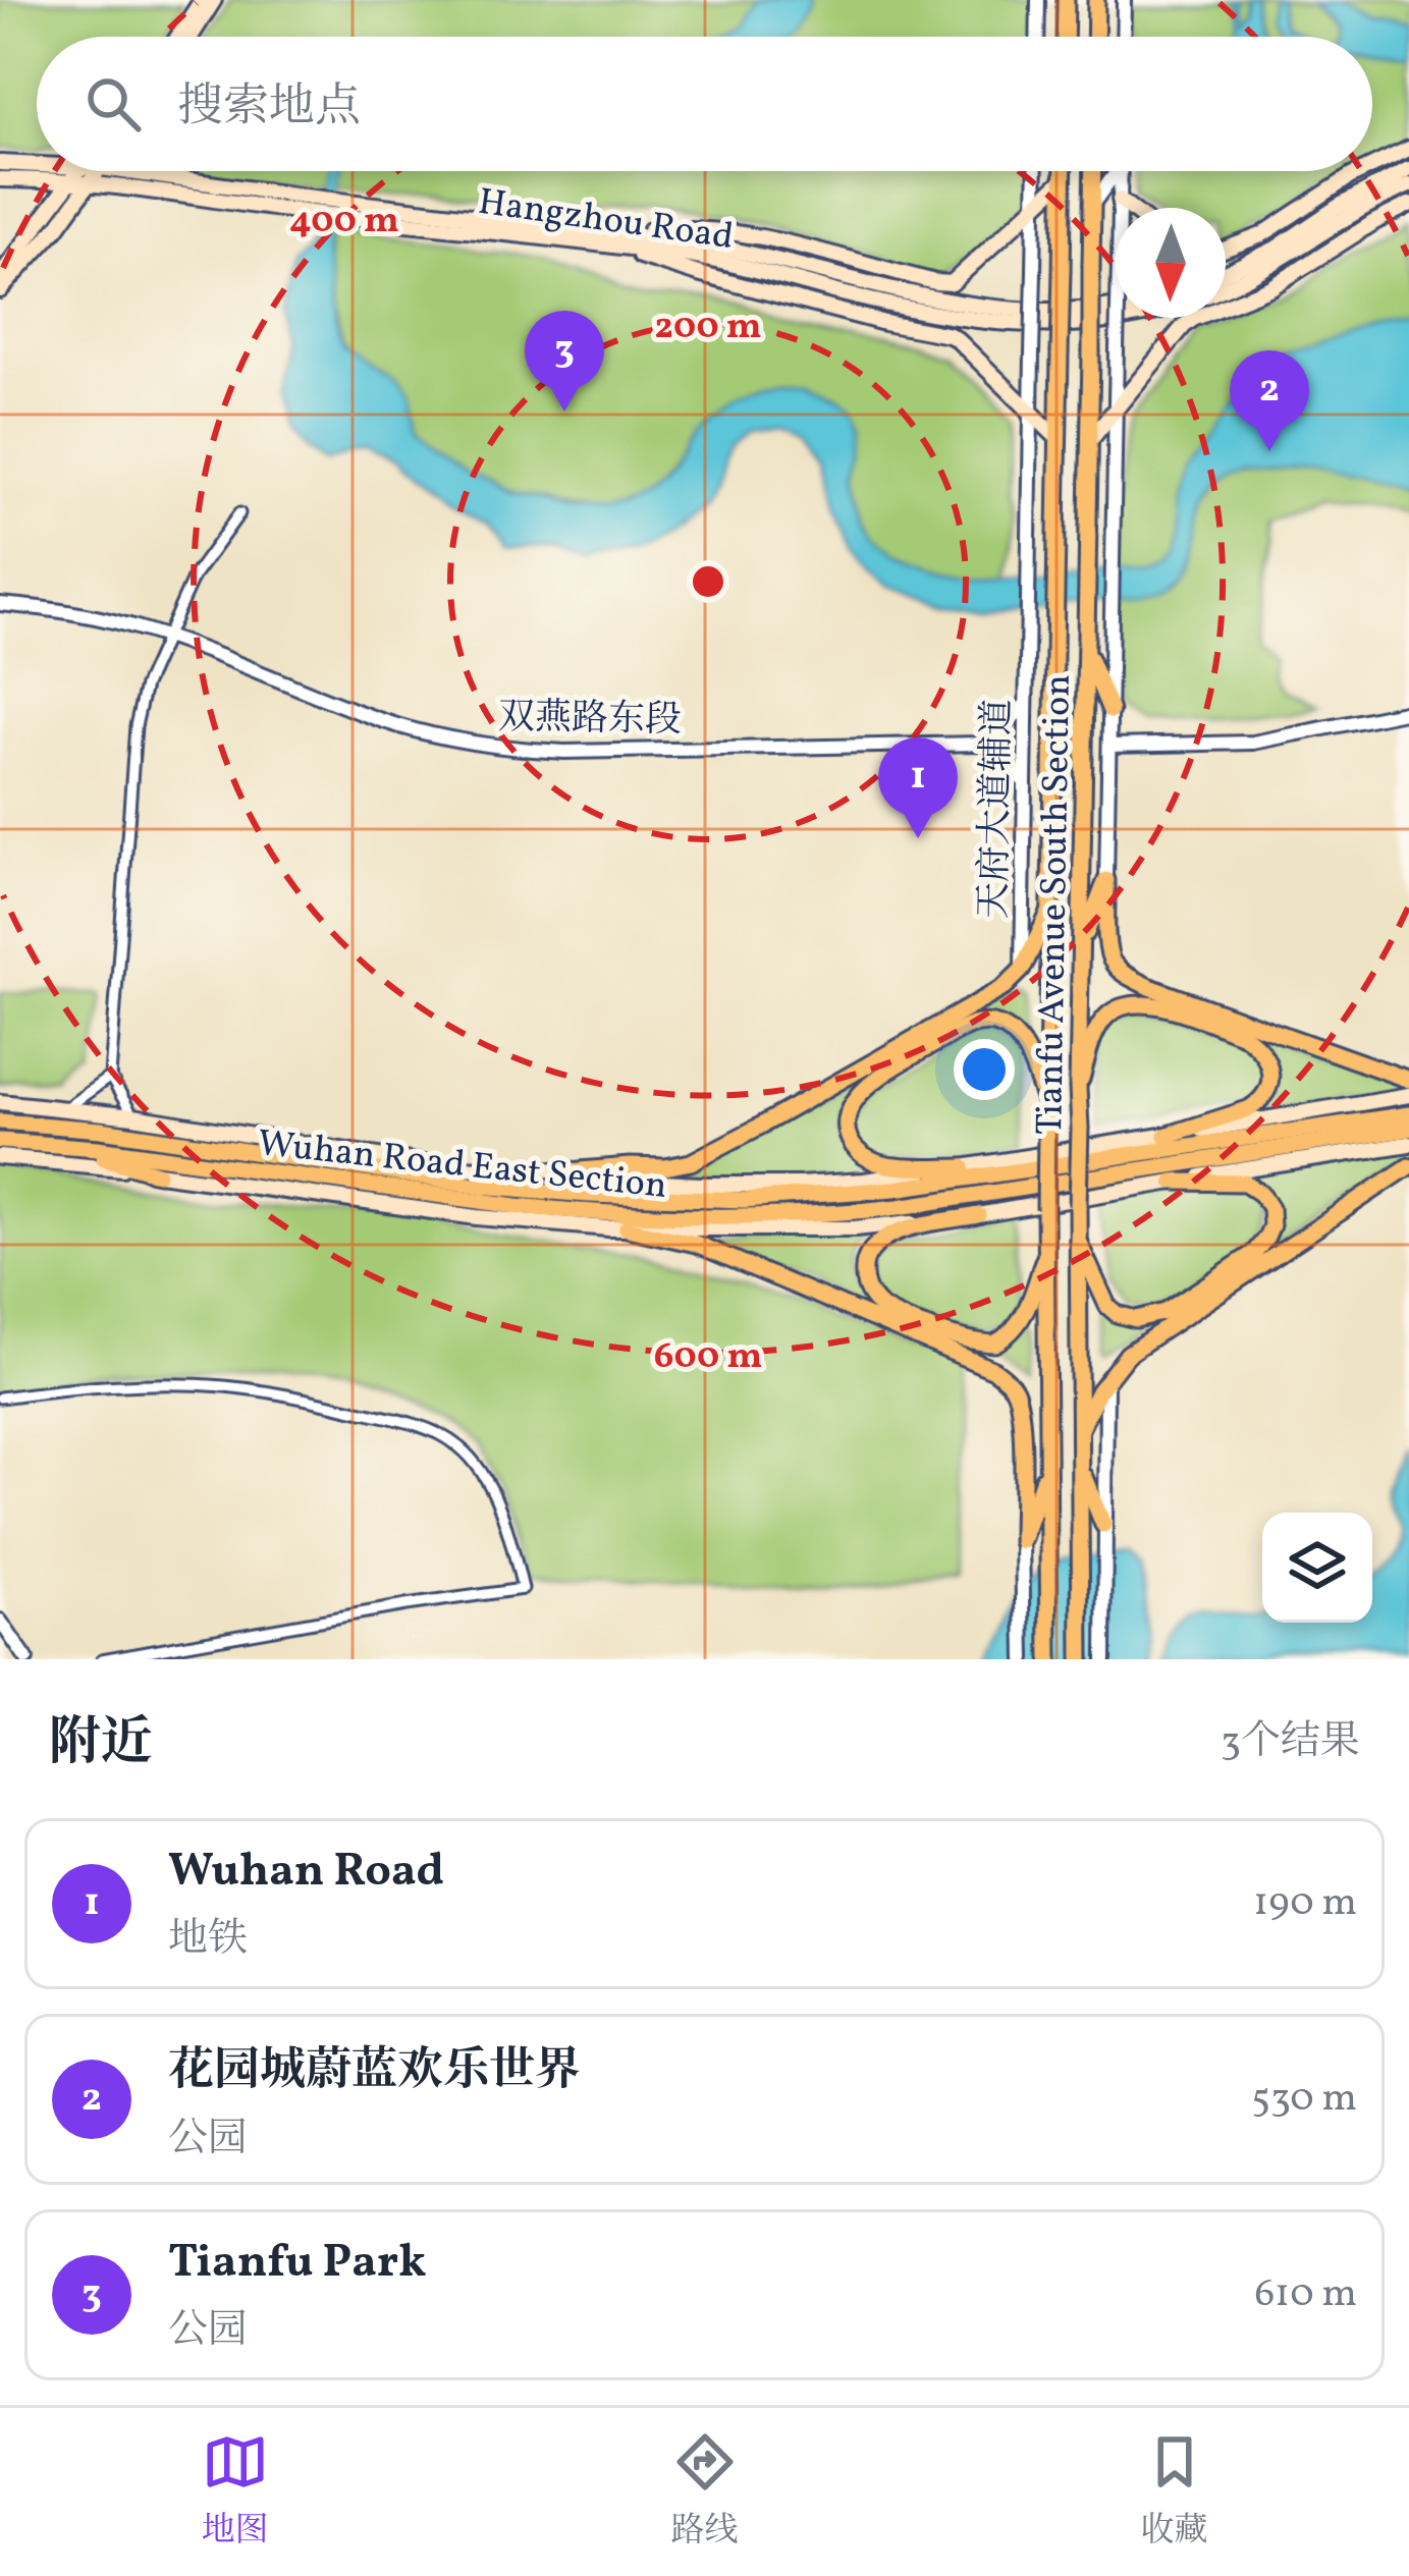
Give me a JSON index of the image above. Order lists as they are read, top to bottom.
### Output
{
  "streets": {
    "main road": ["Hangzhou Road", "Tianfu Avenue South Section", "Wuhan Road East Section"],
    "street": ["双燕路东段", "天府大道辅道"]
  },
  "north": "bottom",
  "page": {
    "search": "搜索地点",
    "pins": ["3", "2", "1"],
    "heading": ["附近", "3个结果"],
    "list": [
      {
        "mark": "1",
        "name": "Wuhan Road",
        "note": "地铁",
        "value": "190 m"
      },
      {
        "mark": "2",
        "name": "花园城蔚蓝欢乐世界",
        "note": "公园",
        "value": "530 m"
      },
      {
        "mark": "3",
        "name": "Tianfu Park",
        "note": "公园",
        "value": "610 m"
      }
    ],
    "nav": ["地图", "路线", "收藏"]
  },
  "rings": ["400 m", "200 m", "600 m"]
}
